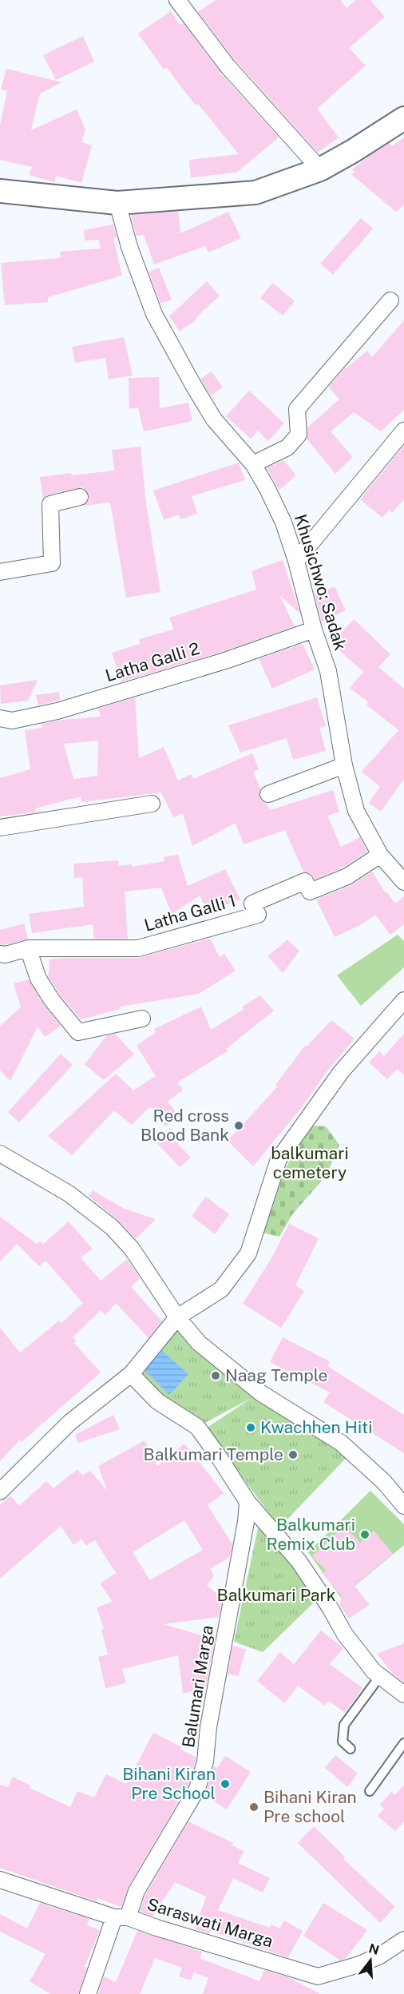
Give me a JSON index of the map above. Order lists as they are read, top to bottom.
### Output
{
  "streets": {
    "street": [
      "Khusichwo: Sadak",
      "Latha Galli 2",
      "Latha Galli 1",
      "Balumari Marga",
      "Saraswati Marga"
    ]
  },
  "crossings": [
    ["Khusichwo: Sadak", "Latha Galli 2"],
    ["Khusichwo: Sadak", "Latha Galli 1"],
    ["Balumari Marga", "Saraswati Marga"]
  ],
  "parks": ["balkumari cemetery", "Balkumari Park"],
  "places": [
    "Red cross Blood Bank",
    "Naag Temple",
    "Kwachhen Hiti",
    "Balkumari Temple",
    "Balkumari Remix Club",
    "Bihani Kiran Pre School",
    "Bihani Kiran Pre school"
  ],
  "north": "top"
}
